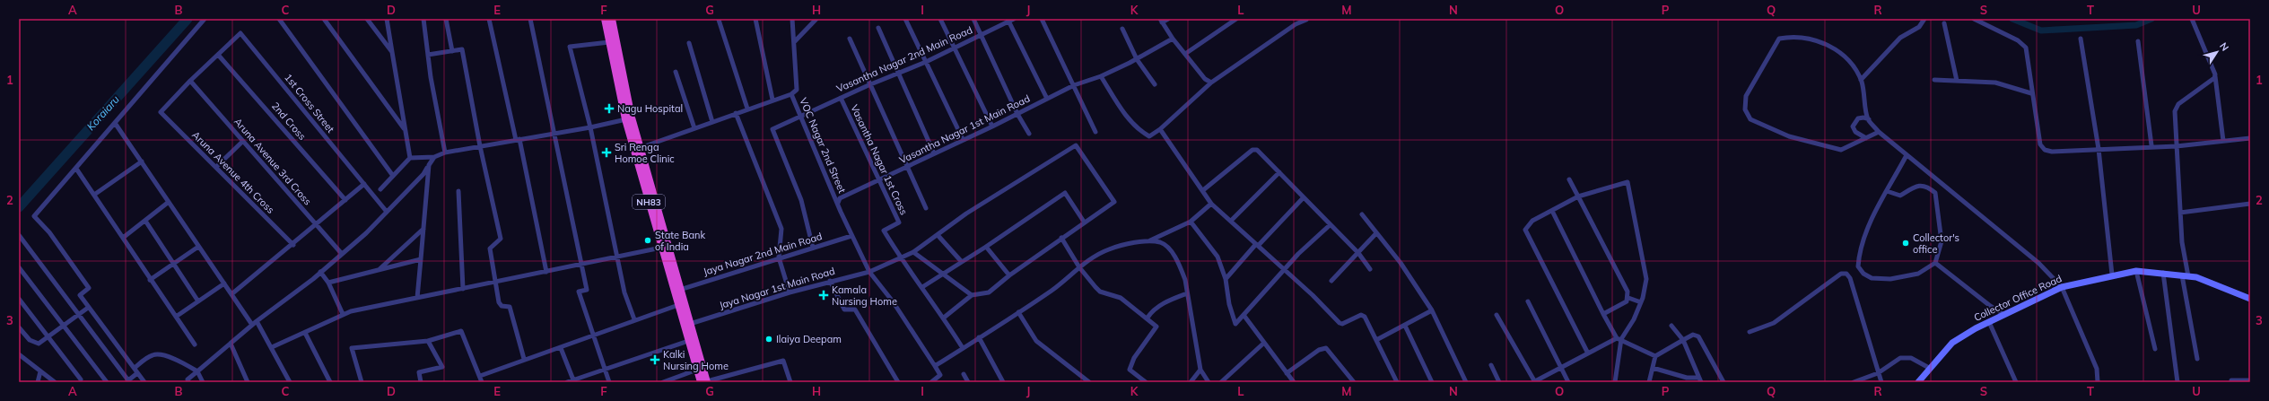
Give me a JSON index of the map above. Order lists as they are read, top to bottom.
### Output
{
  "streets": {
    "highway": ["NH83"],
    "main road": ["Collector Office Road"],
    "street": [
      "Vasantha Nagar 2nd Main Road",
      "1st Cross Street",
      "2nd Cross",
      "Vasantha Nagar 1st Main Road",
      "VOC Nagar 2nd Street",
      "Vasantha Nagar 1st Cross",
      "Aruna Avenue 3rd Cross",
      "Aruna Avenue 4th Cross",
      "Jaya Nagar 2nd Main Road",
      "Jaya Nagar 1st Main Road"
    ]
  },
  "crossings": [
    ["Vasantha Nagar 2nd Main Road", "VOC Nagar 2nd Street"],
    ["Vasantha Nagar 2nd Main Road", "Vasantha Nagar 1st Cross"],
    ["Vasantha Nagar 2nd Main Road", "Jaya Nagar 2nd Main Road"],
    ["1st Cross Street", "2nd Cross"],
    ["Vasantha Nagar 1st Main Road", "VOC Nagar 2nd Street"],
    ["Vasantha Nagar 1st Main Road", "Vasantha Nagar 1st Cross"],
    ["VOC Nagar 2nd Street", "Jaya Nagar 2nd Main Road"],
    ["VOC Nagar 2nd Street", "Jaya Nagar 1st Main Road"],
    ["Vasantha Nagar 1st Cross", "Jaya Nagar 1st Main Road"],
    ["Aruna Avenue 3rd Cross", "Aruna Avenue 4th Cross"],
    ["NH83", "Jaya Nagar 2nd Main Road"],
    ["NH83", "Jaya Nagar 1st Main Road"]
  ],
  "water": ["Koraiaru"],
  "places": {
    "health": [
      "Nagu Hospital",
      "Sri Renga Homoe Clinic",
      "Kamala Nursing Home",
      "Kalki Nursing Home"
    ],
    "other": ["State Bank of India", "Collector's office", "Ilaiya Deepam"]
  },
  "north": "top right",
  "grid": {
    "columns": [
      "A",
      "B",
      "C",
      "D",
      "E",
      "F",
      "G",
      "H",
      "I",
      "J",
      "K",
      "L",
      "M",
      "N",
      "O",
      "P",
      "Q",
      "R",
      "S",
      "T",
      "U"
    ],
    "rows": ["1", "2", "3"]
  }
}
